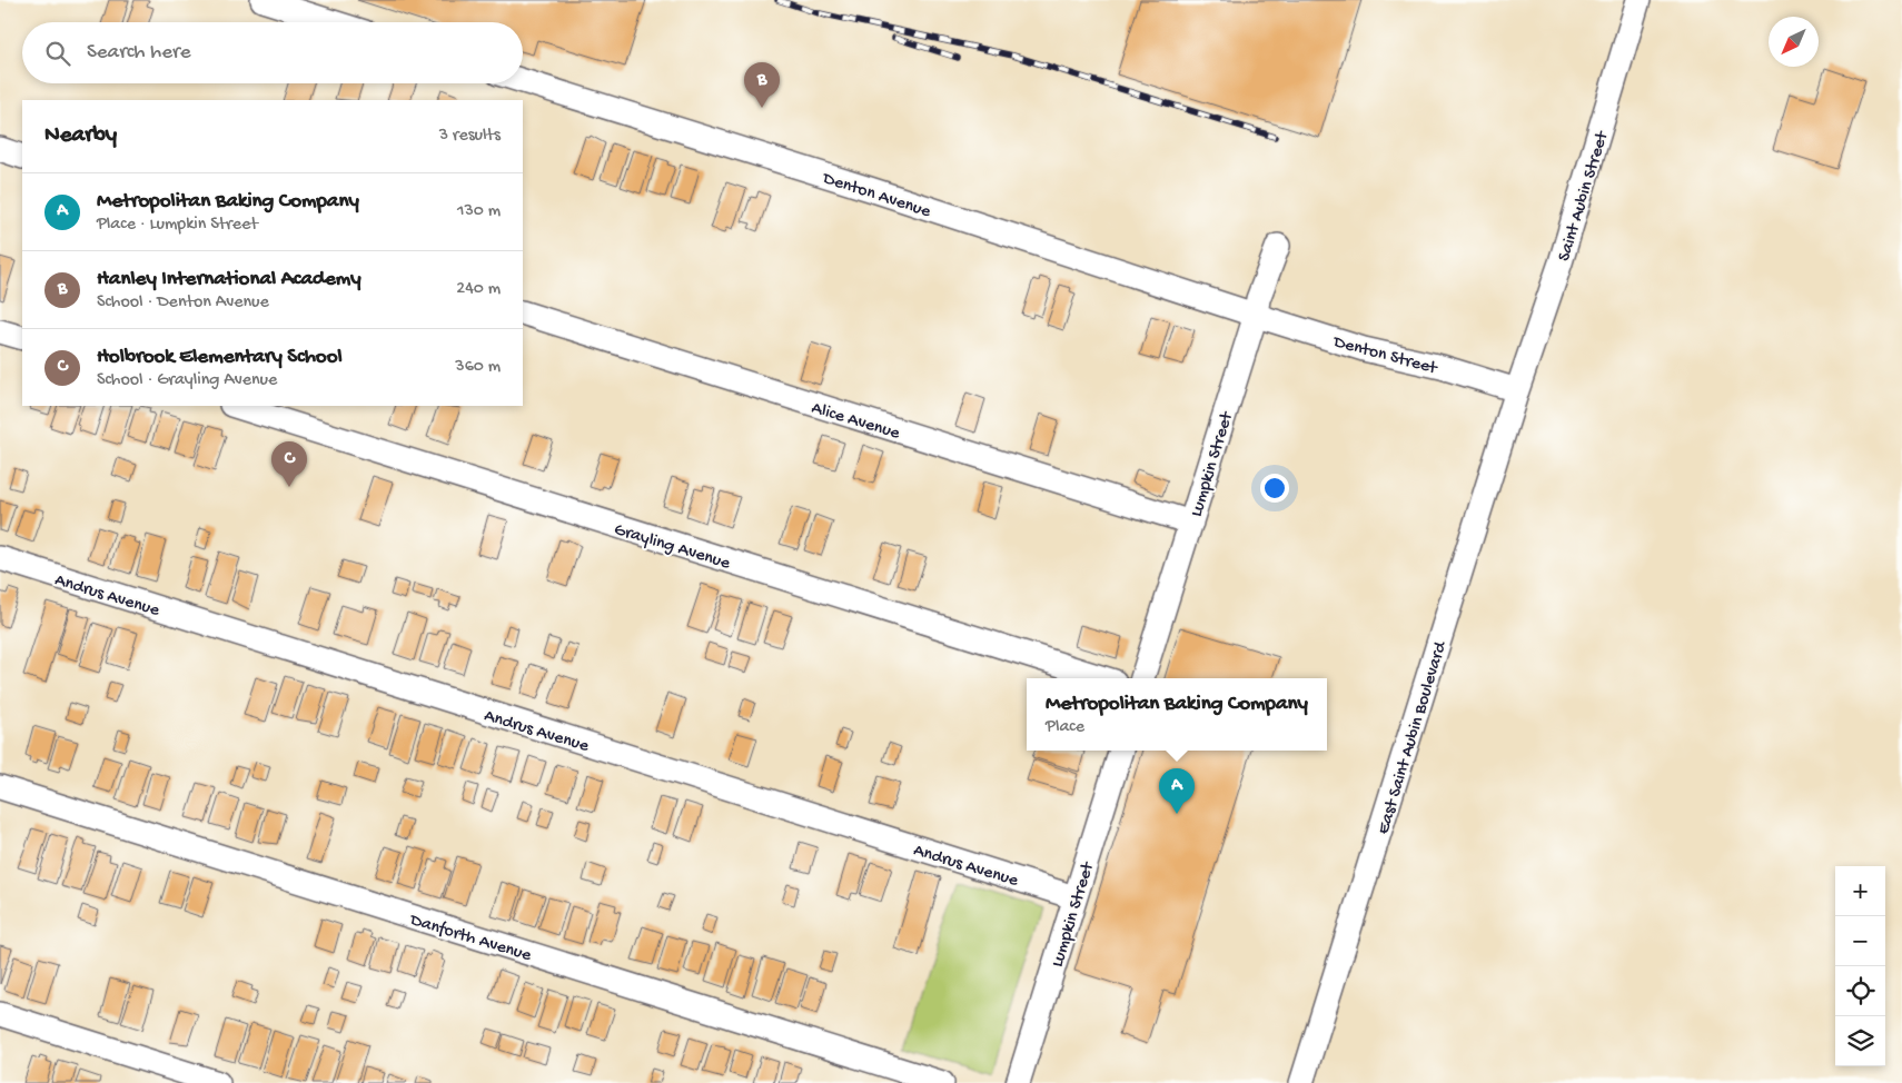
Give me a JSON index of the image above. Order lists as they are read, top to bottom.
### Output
{
  "streets": {
    "street": [
      "Denton Avenue",
      "Saint Aubin Street",
      "Denton Street",
      "Alice Avenue",
      "Lumpkin Street",
      "Grayling Avenue",
      "Andrus Avenue",
      "East Saint Aubin Boulevard",
      "Danforth Avenue"
    ]
  },
  "crossings": [
    ["Denton Avenue", "Denton Street"],
    ["Denton Avenue", "Lumpkin Street"],
    ["Saint Aubin Street", "Denton Street"],
    ["Saint Aubin Street", "East Saint Aubin Boulevard"],
    ["Denton Street", "Lumpkin Street"],
    ["Denton Street", "East Saint Aubin Boulevard"],
    ["Alice Avenue", "Lumpkin Street"],
    ["Lumpkin Street", "Andrus Avenue"]
  ],
  "north": "bottom left",
  "page": {
    "search": "Search here",
    "pins": ["B", "C", "A"],
    "heading": ["Nearby", "3 results"],
    "list": [
      {
        "mark": "A",
        "name": "Metropolitan Baking Company",
        "note": "Place · Lumpkin Street",
        "value": "130 m"
      },
      {
        "mark": "B",
        "name": "Hanley International Academy",
        "note": "School · Denton Avenue",
        "value": "240 m"
      },
      {
        "mark": "C",
        "name": "Holbrook Elementary School",
        "note": "School · Grayling Avenue",
        "value": "360 m"
      }
    ],
    "popup": ["Metropolitan Baking Company", "Place"],
    "map_buttons": ["+", "−"]
  }
}
